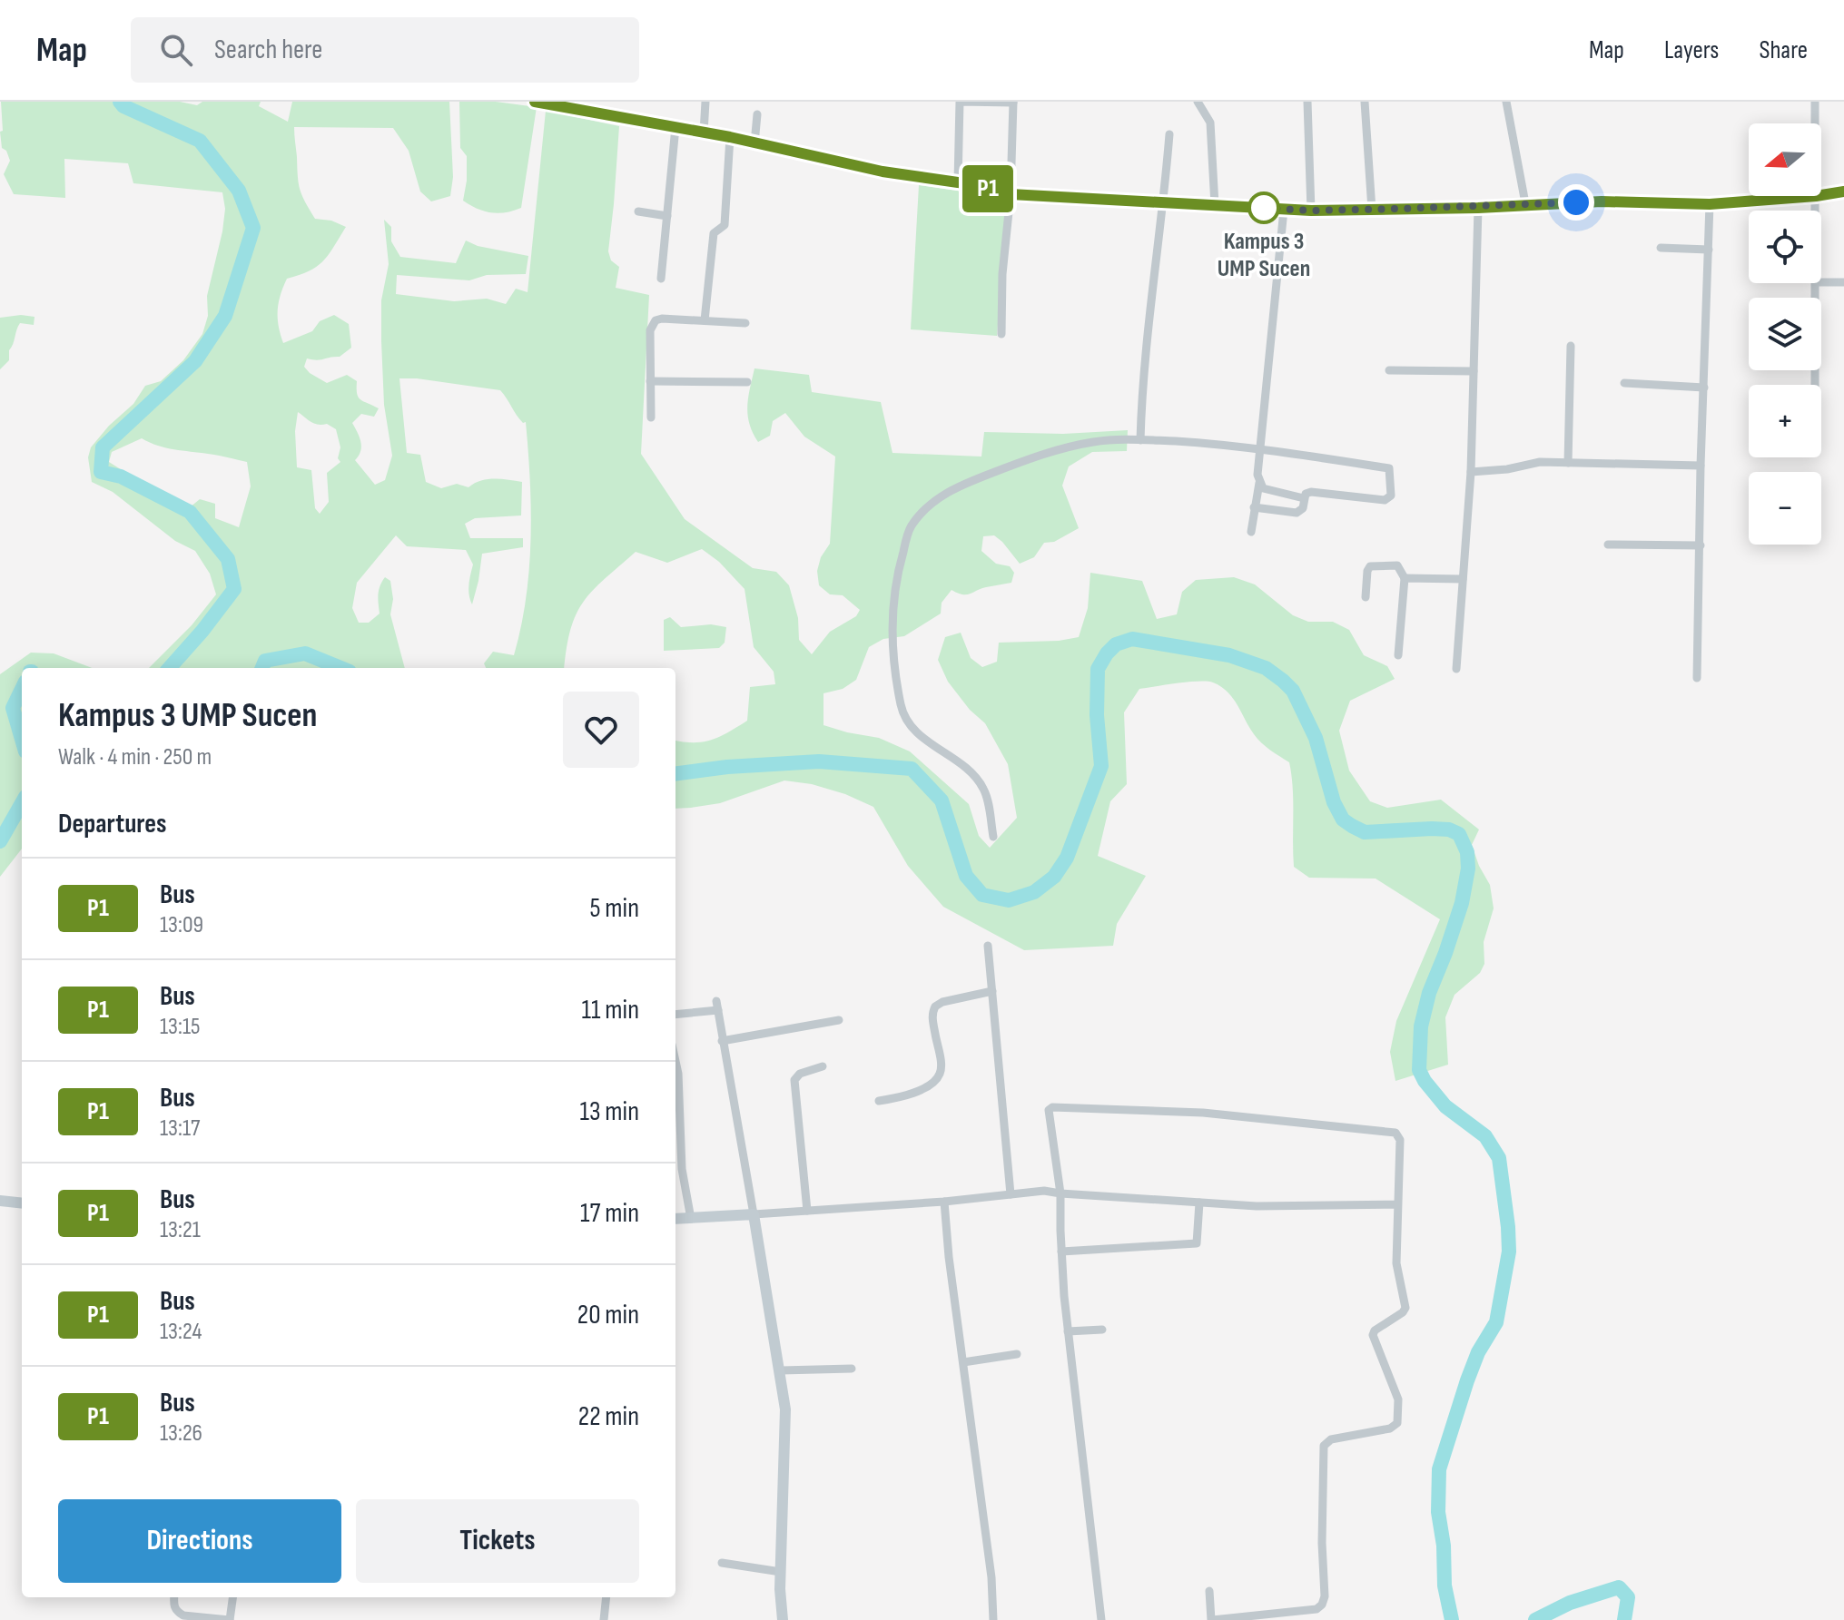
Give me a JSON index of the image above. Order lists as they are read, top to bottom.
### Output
{
  "places": ["Kampus 3 UMP Sucen"],
  "lines": ["bus line P1"],
  "north": "left",
  "page": {
    "header": "Map",
    "search": "Search here",
    "nav": ["Map", "Layers", "Share"],
    "on_map": "P1",
    "map_buttons": ["+", "−"],
    "heading": [
      ["Kampus 3 UMP Sucen", "Walk · 4 min · 250 m"],
      "Departures"
    ],
    "list": [
      {
        "mark": "P1",
        "name": "Bus",
        "note": "13:09",
        "value": "5 min"
      },
      {
        "mark": "P1",
        "name": "Bus",
        "note": "13:15",
        "value": "11 min"
      },
      {
        "mark": "P1",
        "name": "Bus",
        "note": "13:17",
        "value": "13 min"
      },
      {
        "mark": "P1",
        "name": "Bus",
        "note": "13:21",
        "value": "17 min"
      },
      {
        "mark": "P1",
        "name": "Bus",
        "note": "13:24",
        "value": "20 min"
      },
      {
        "mark": "P1",
        "name": "Bus",
        "note": "13:26",
        "value": "22 min"
      }
    ],
    "buttons": ["Directions", "Tickets"]
  }
}
